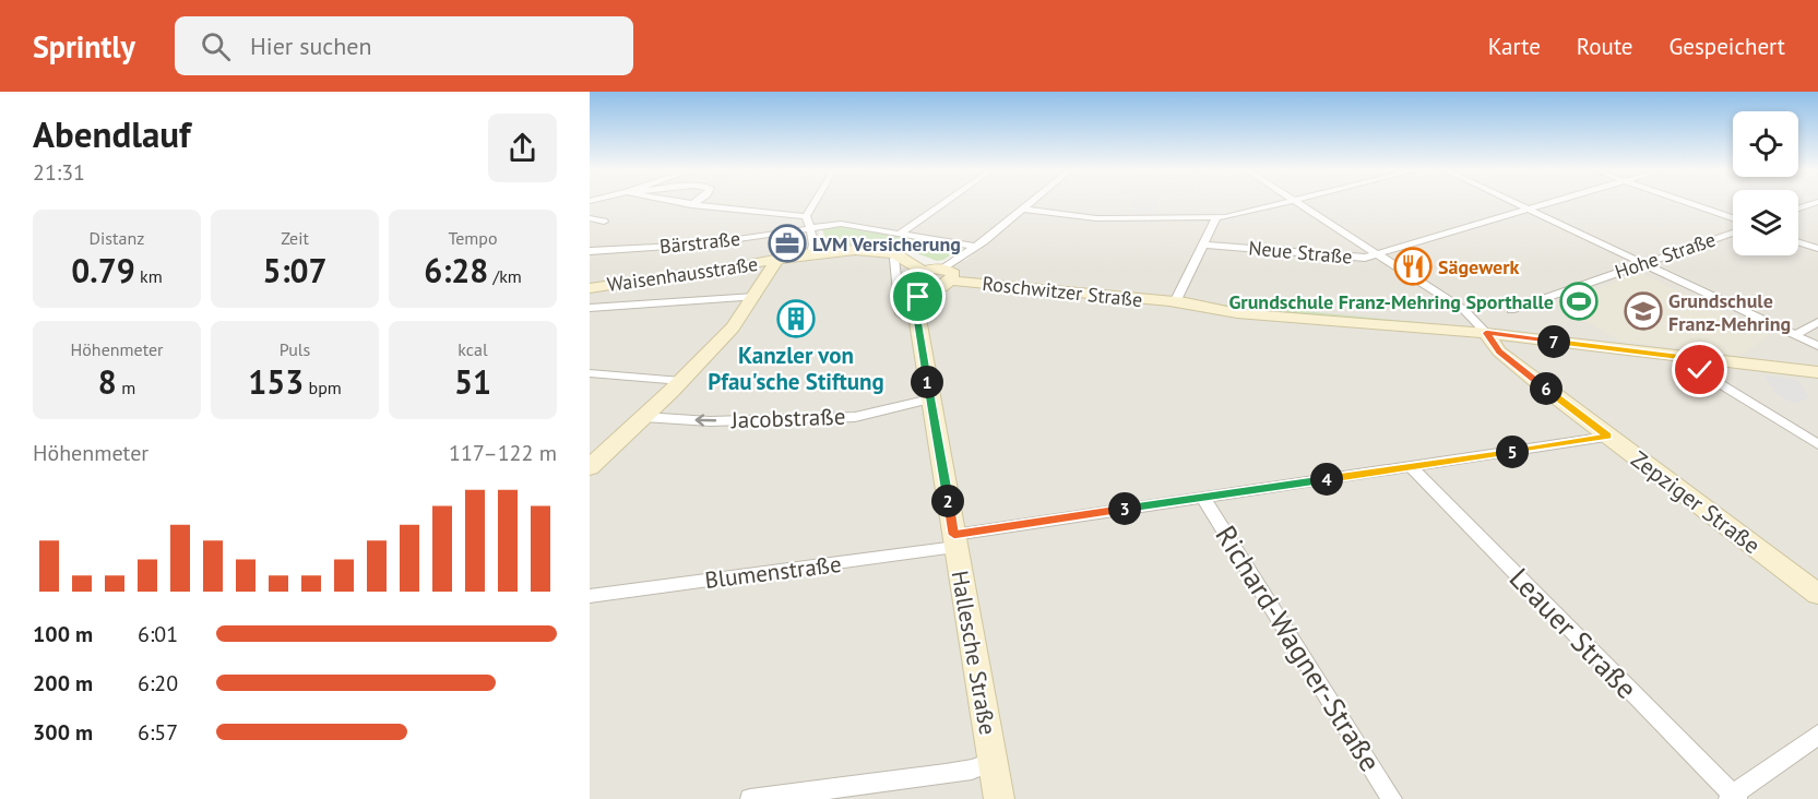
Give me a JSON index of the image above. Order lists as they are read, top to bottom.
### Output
{
  "streets": {
    "main road": [
      "Waisenhausstraße",
      "Roschwitzer Straße",
      "Zepziger Straße",
      "Hallesche Straße"
    ],
    "street": [
      "Bärstraße",
      "Neue Straße",
      "Hohe Straße",
      "Jacobstraße",
      "Blumenstraße",
      "Leauer Straße",
      "Richard-Wagner-Straße"
    ]
  },
  "crossings": [
    ["Roschwitzer Straße", "Zepziger Straße"],
    ["Jacobstraße", "Hallesche Straße"],
    ["Zepziger Straße", "Blumenstraße"],
    ["Blumenstraße", "Leauer Straße"],
    ["Blumenstraße", "Richard-Wagner-Straße"],
    ["Blumenstraße", "Hallesche Straße"]
  ],
  "one_way": ["Jacobstraße"],
  "places": {
    "office": ["LVM Versicherung"],
    "restaurant": ["Sägewerk"],
    "sports": ["Grundschule Franz-Mehring Sporthalle"],
    "school or university": ["Grundschule Franz-Mehring"],
    "building": ["Kanzler von Pfau'sche Stiftung"]
  },
  "page": {
    "header": "Sprintly",
    "search": "Hier suchen",
    "nav": ["Karte", "Route", "Gespeichert"],
    "heading": ["Abendlauf", "21:31"],
    "stats": [
      ["Distanz", "0.79 km"],
      ["Zeit", "5:07"],
      ["Tempo", "6:28 /km"],
      ["Höhenmeter", "8 m"],
      ["Puls", "153 bpm"],
      ["kcal", "51"]
    ],
    "pins": [
      "7",
      "1",
      "6",
      "5",
      "4",
      "2",
      "3"
    ],
    "chart": ["Höhenmeter", "117–122 m"],
    "list": [
      {
        "name": "100 m",
        "note": "6:01"
      },
      {
        "name": "200 m",
        "note": "6:20"
      },
      {
        "name": "300 m",
        "note": "6:57"
      }
    ]
  }
}
